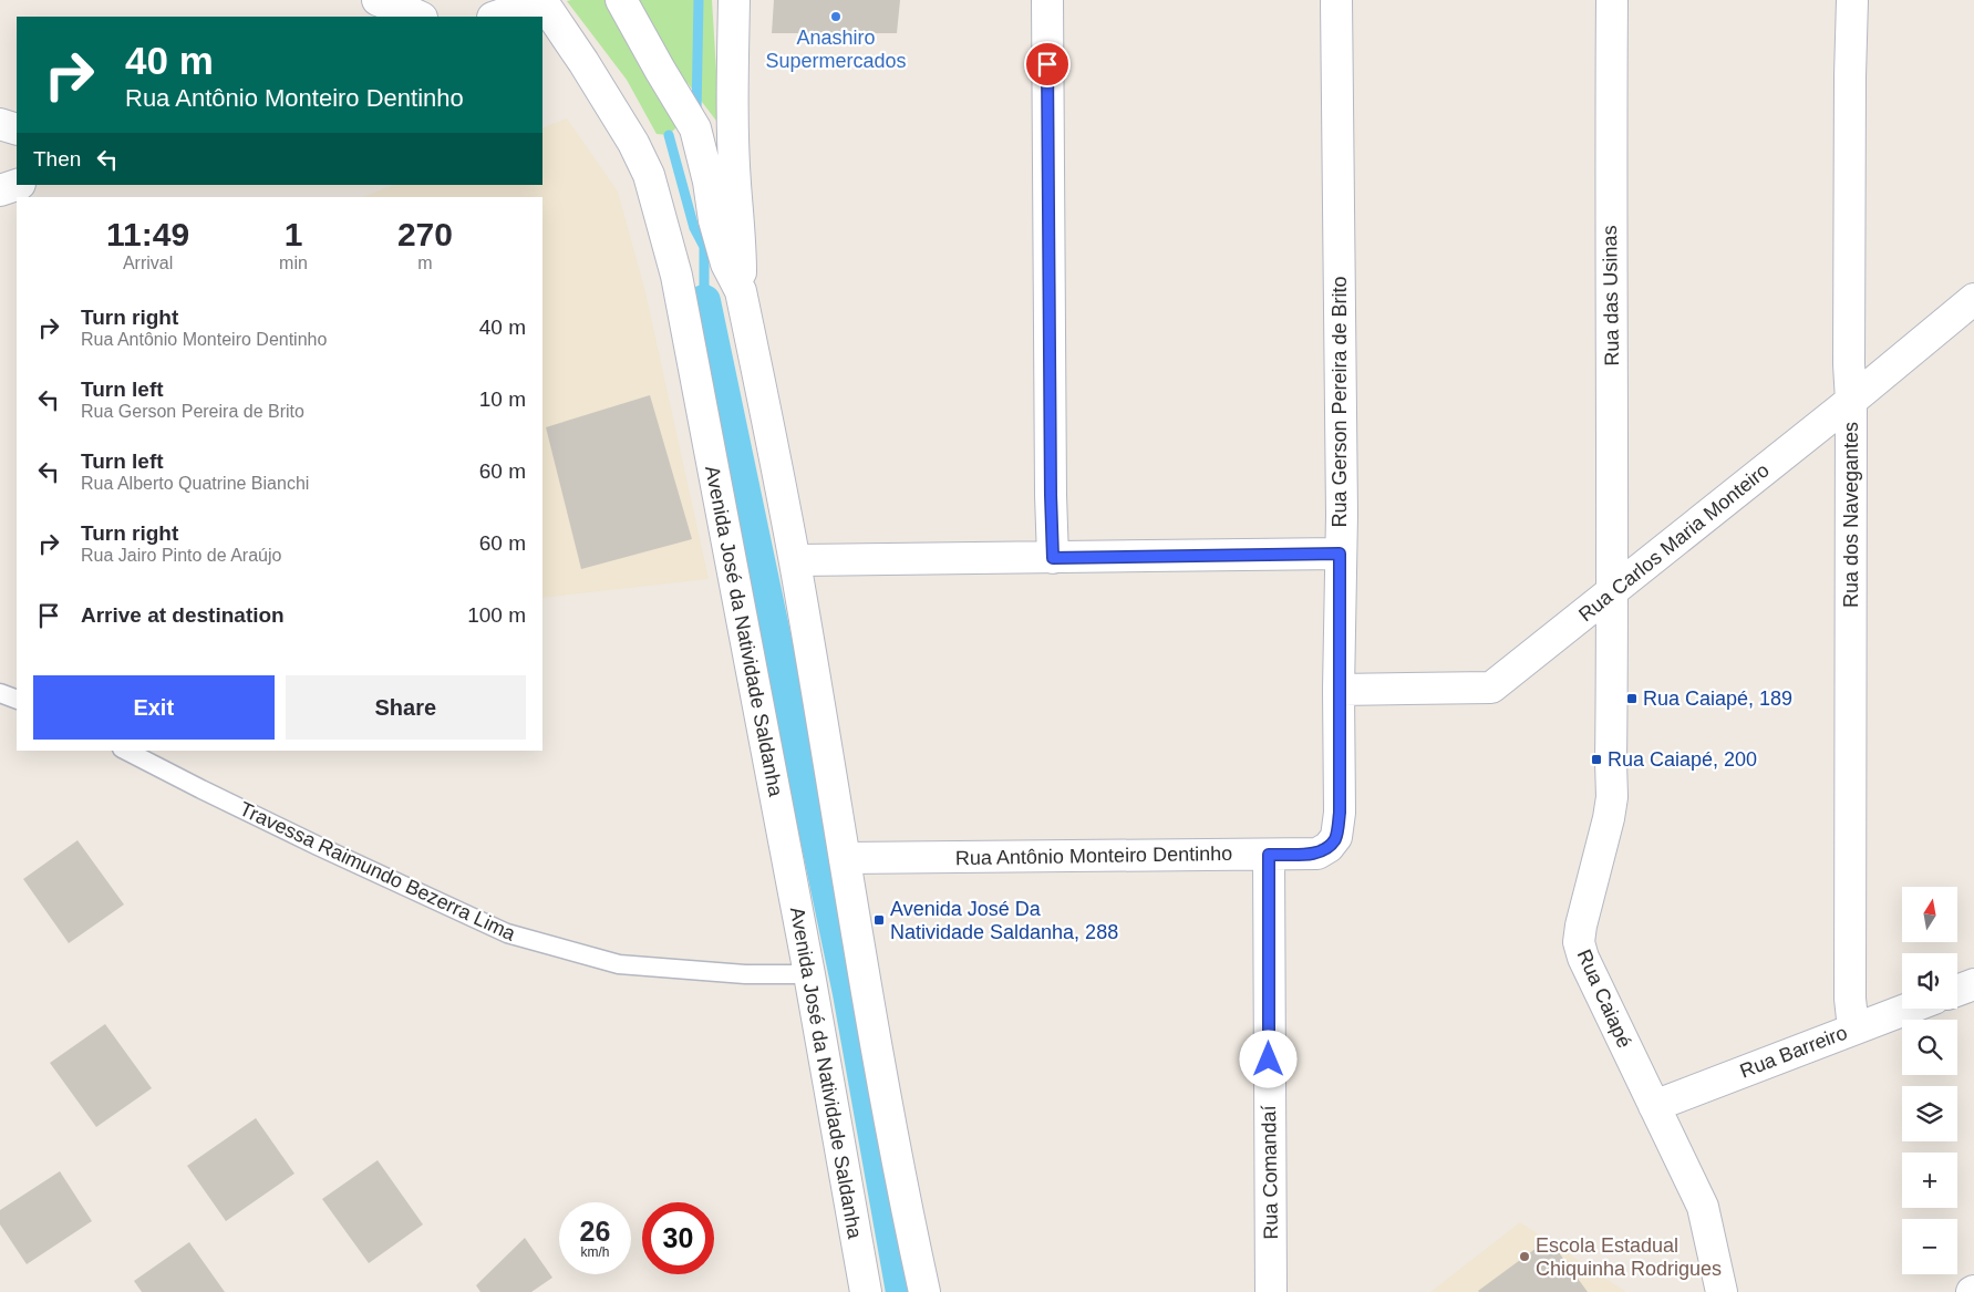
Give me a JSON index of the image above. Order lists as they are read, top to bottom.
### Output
{
  "streets": {
    "street": [
      "Rua das Usinas",
      "Rua Gerson Pereira de Brito",
      "Rua dos Navegantes",
      "Rua Carlos Maria Monteiro",
      "Avenida José da Natividade Saldanha",
      "Rua Antônio Monteiro Dentinho",
      "Rua Caiapé",
      "Rua Barreiro",
      "Rua Comandaí"
    ],
    "lane": ["Travessa Raimundo Bezerra Lima"]
  },
  "crossings": [
    ["Rua das Usinas", "Rua Carlos Maria Monteiro"],
    ["Rua das Usinas", "Rua Caiapé"],
    ["Rua Gerson Pereira de Brito", "Rua Carlos Maria Monteiro"],
    ["Rua Gerson Pereira de Brito", "Rua Antônio Monteiro Dentinho"],
    ["Rua dos Navegantes", "Rua Carlos Maria Monteiro"],
    ["Rua dos Navegantes", "Rua Barreiro"],
    ["Rua Carlos Maria Monteiro", "Rua Caiapé"],
    ["Avenida José da Natividade Saldanha", "Travessa Raimundo Bezerra Lima"],
    ["Rua Antônio Monteiro Dentinho", "Rua Comandaí"],
    ["Rua Caiapé", "Rua Barreiro"]
  ],
  "places": {
    "other": ["Anashiro Supermercados", "Escola Estadual Chiquinha Rodrigues"],
    "transit": ["Rua Caiapé, 189", "Rua Caiapé, 200", "Avenida José Da Natividade Saldanha, 288"]
  },
  "north": "top",
  "page": {
    "turn": ["40 m", "Rua Antônio Monteiro Dentinho"],
    "then": "Then",
    "eta": [
      "11:49",
      "Arrival",
      "1",
      "min",
      "270",
      "m"
    ],
    "list": [
      {
        "name": "Turn right",
        "note": "Rua Antônio Monteiro Dentinho",
        "value": "40 m"
      },
      {
        "name": "Turn left",
        "note": "Rua Gerson Pereira de Brito",
        "value": "10 m"
      },
      {
        "name": "Turn left",
        "note": "Rua Alberto Quatrine Bianchi",
        "value": "60 m"
      },
      {
        "name": "Turn right",
        "note": "Rua Jairo Pinto de Araújo",
        "value": "60 m"
      },
      {
        "name": "Arrive at destination",
        "value": "100 m"
      }
    ],
    "buttons": ["Exit", "Share"],
    "map_buttons": ["+", "−"],
    "speed": "26 km/h",
    "limit": "30"
  }
}
